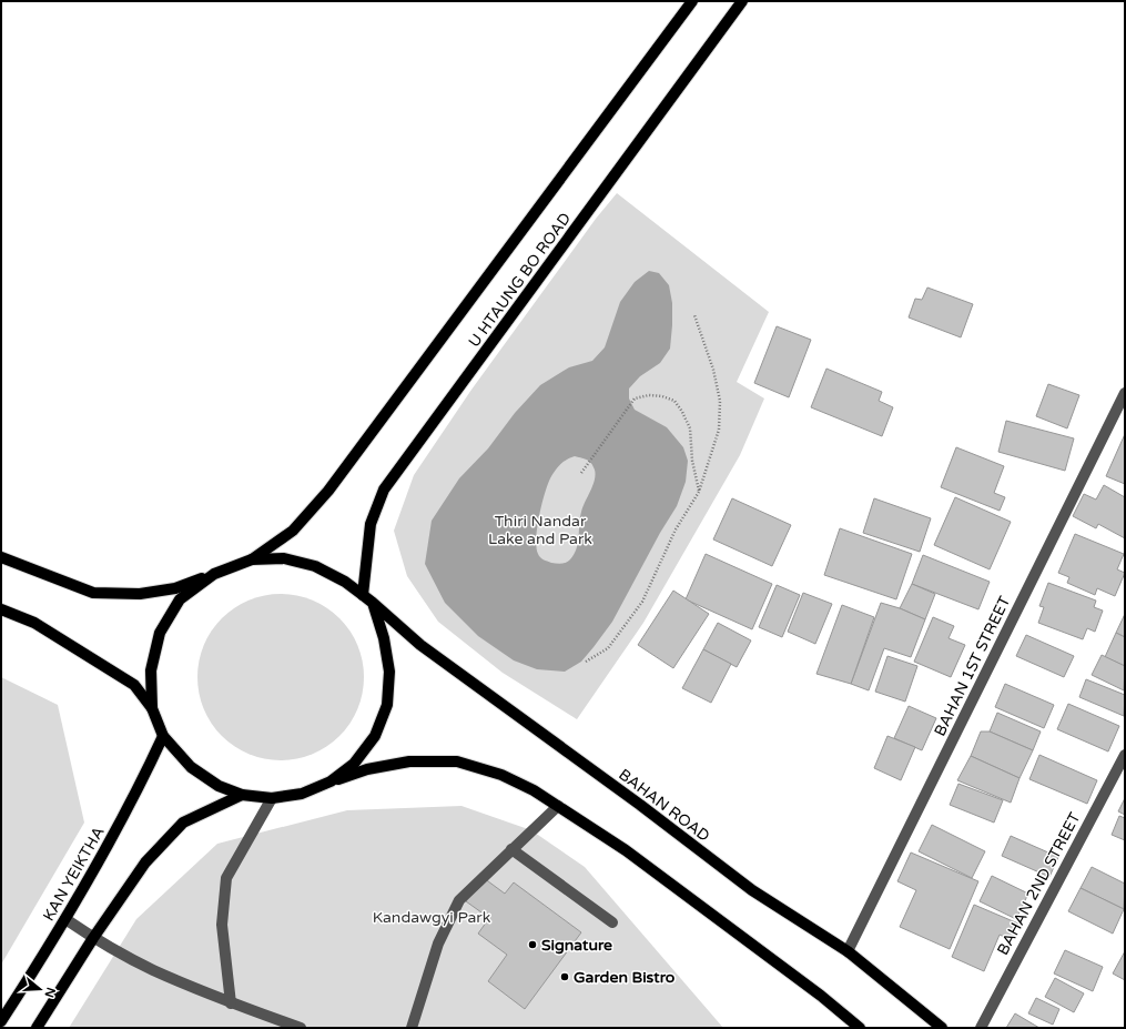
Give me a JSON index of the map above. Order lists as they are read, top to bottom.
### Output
{
  "streets": {
    "main road": ["U HTAUNG BO ROAD", "BAHAN ROAD", "KAN YEIKTHA"],
    "street": ["BAHAN 1ST STREET", "BAHAN 2ND STREET"]
  },
  "crossings": [
    ["U HTAUNG BO ROAD", "BAHAN ROAD"],
    ["BAHAN 1ST STREET", "BAHAN ROAD"]
  ],
  "parks": ["Thiri Nandar Lake and Park", "Kandawgyi Park"],
  "places": ["Signature", "Garden Bistro"],
  "north": "right"
}
